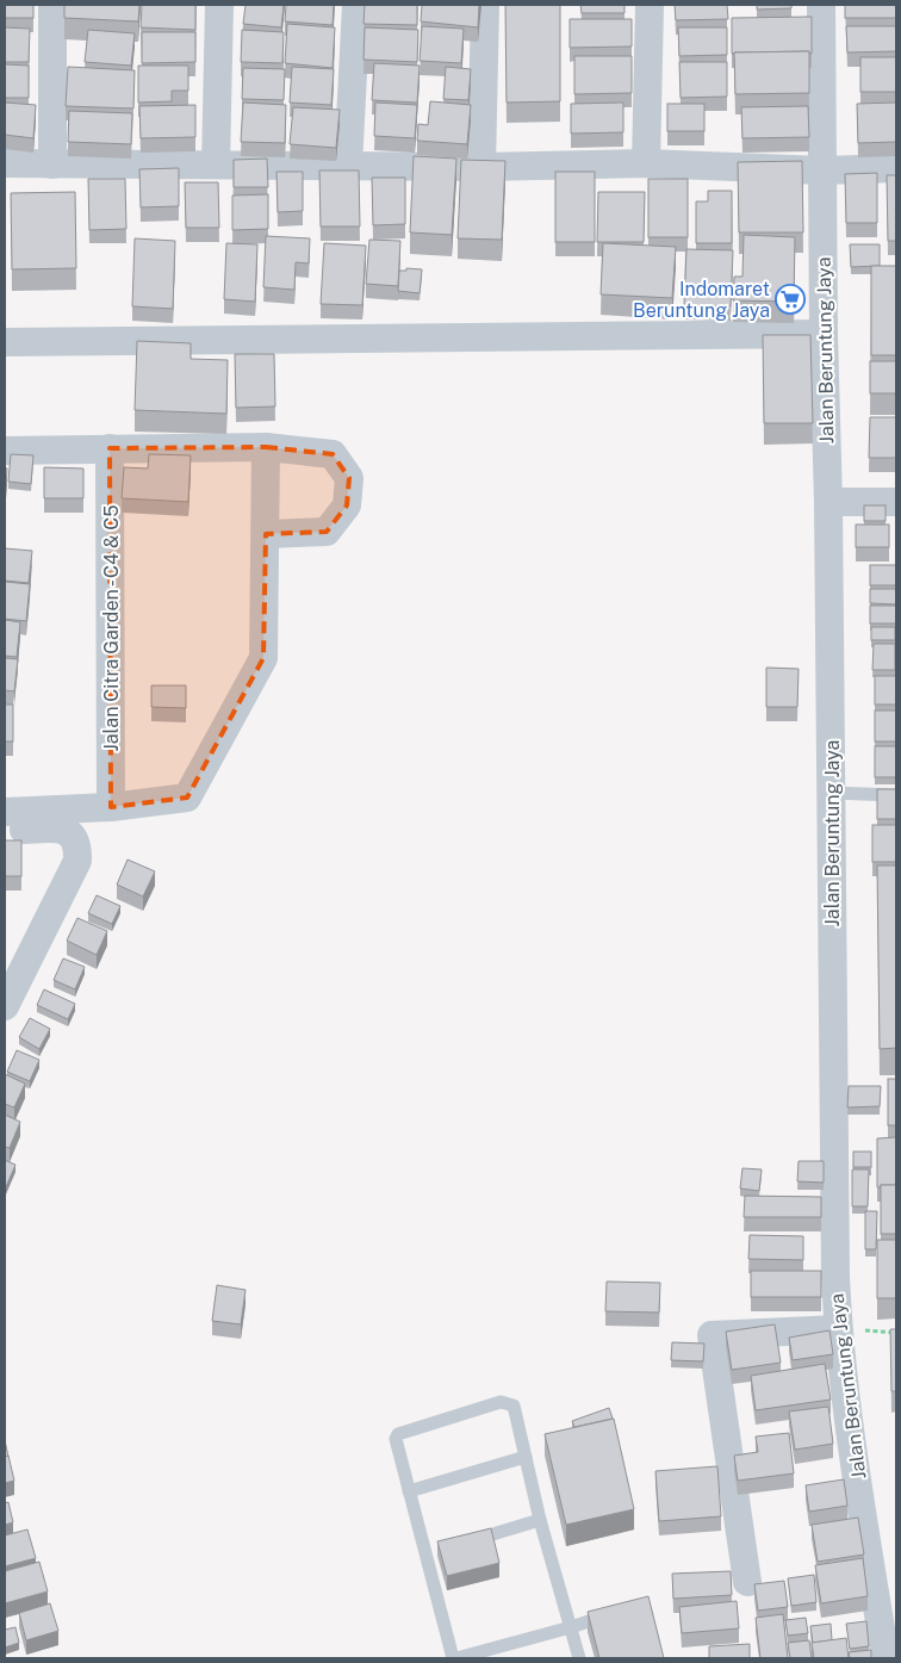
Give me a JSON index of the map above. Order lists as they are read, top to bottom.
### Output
{
  "streets": {
    "street": ["Jalan Beruntung Jaya", "Jalan Citra Garden - C4 & C5"]
  },
  "places": {
    "supermarket": ["Indomaret Beruntung Jaya"]
  }
}
